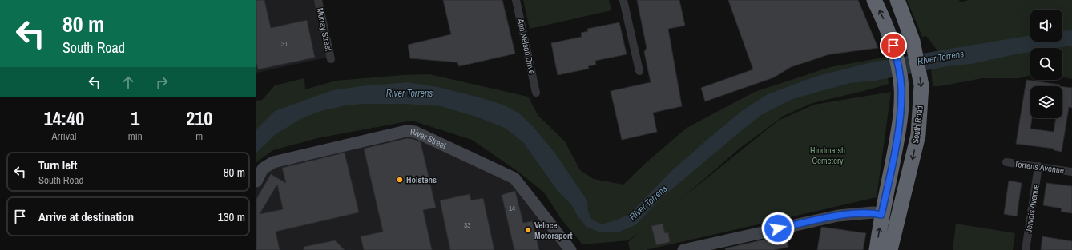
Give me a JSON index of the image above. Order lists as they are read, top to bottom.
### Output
{
  "streets": {
    "highway": ["South Road"],
    "street": [
      "Murray Street",
      "Ann Nelson Drive",
      "River Street",
      "Torrens Avenue",
      "Jervois Avenue"
    ]
  },
  "crossings": [
    ["Torrens Avenue", "Jervois Avenue"]
  ],
  "water": ["River Torrens"],
  "parks": ["Hindmarsh Cemetery"],
  "places": ["Holstens", "Veloce Motorsport"],
  "house_numbers": ["31", "14", "33"],
  "page": {
    "turn": ["80 m", "South Road"],
    "eta": [
      "14:40",
      "Arrival",
      "1",
      "min",
      "210",
      "m"
    ],
    "list": [
      {
        "name": "Turn left",
        "note": "South Road",
        "value": "80 m"
      },
      {
        "name": "Arrive at destination",
        "value": "130 m"
      }
    ]
  }
}
